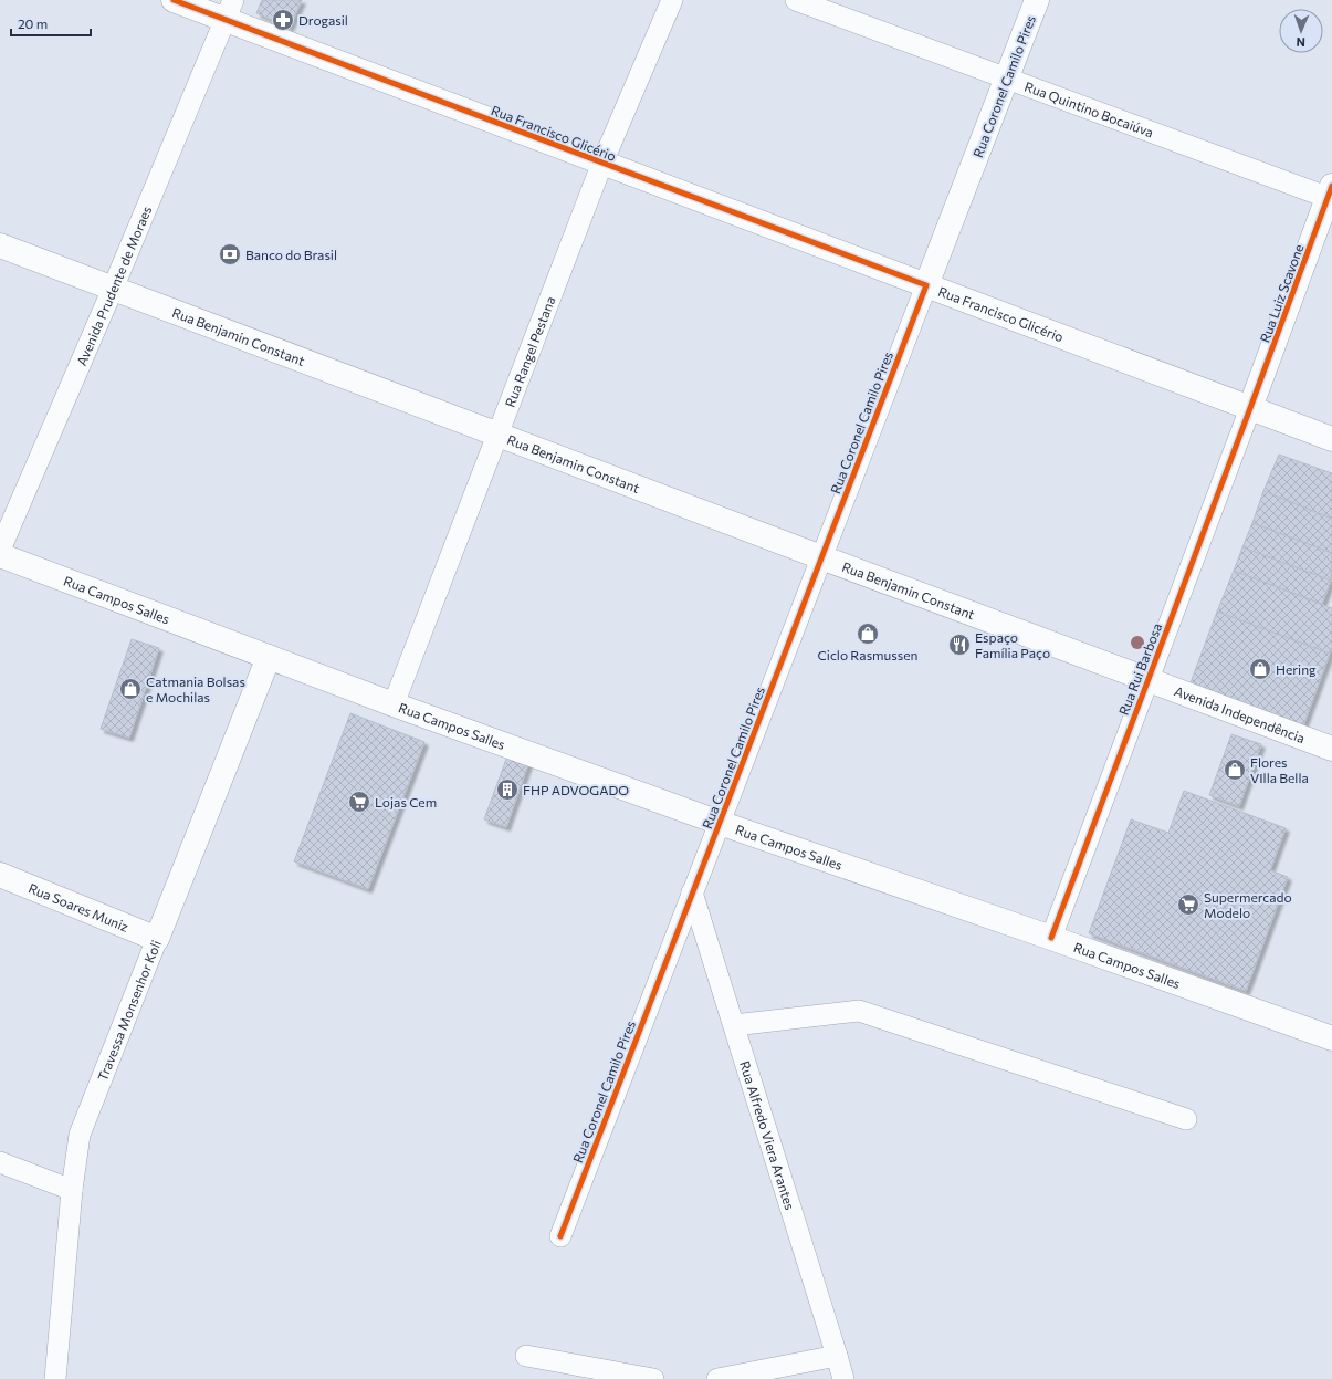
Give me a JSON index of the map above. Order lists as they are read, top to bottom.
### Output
{
  "streets": {
    "main road": [
      "Rua Coronel Camilo Pires",
      "Rua Francisco Glicério",
      "Rua Luiz Scavone",
      "Rua Benjamin Constant",
      "Rua Campos Salles",
      "Avenida Independência",
      "Rua Soares Muniz",
      "Travessa Monsenhor Koli"
    ],
    "street": [
      "Rua Quintino Bocaiúva",
      "Avenida Prudente de Moraes",
      "Rua Rangel Pestana",
      "Rua Rui Barbosa",
      "Rua Alfredo Viera Arantes"
    ]
  },
  "crossings": [
    ["Rua Coronel Camilo Pires", "Rua Quintino Bocaiúva"],
    ["Rua Coronel Camilo Pires", "Rua Francisco Glicério"],
    ["Rua Coronel Camilo Pires", "Rua Benjamin Constant"],
    ["Rua Coronel Camilo Pires", "Rua Campos Salles"],
    ["Rua Coronel Camilo Pires", "Rua Alfredo Viera Arantes"],
    ["Rua Quintino Bocaiúva", "Rua Luiz Scavone"],
    ["Rua Francisco Glicério", "Avenida Prudente de Moraes"],
    ["Rua Francisco Glicério", "Rua Luiz Scavone"],
    ["Rua Francisco Glicério", "Rua Rangel Pestana"],
    ["Rua Francisco Glicério", "Rua Rui Barbosa"],
    ["Avenida Prudente de Moraes", "Rua Benjamin Constant"],
    ["Rua Luiz Scavone", "Rua Rui Barbosa"],
    ["Rua Benjamin Constant", "Rua Rangel Pestana"],
    ["Rua Benjamin Constant", "Rua Rui Barbosa"],
    ["Rua Benjamin Constant", "Avenida Independência"],
    ["Rua Rangel Pestana", "Rua Campos Salles"],
    ["Rua Campos Salles", "Rua Rui Barbosa"],
    ["Rua Campos Salles", "Travessa Monsenhor Koli"],
    ["Rua Rui Barbosa", "Avenida Independência"],
    ["Rua Soares Muniz", "Travessa Monsenhor Koli"]
  ],
  "places": {
    "pharmacy": ["Drogasil"],
    "bank": ["Banco do Brasil"],
    "shop": [
      "Ciclo Rasmussen",
      "Hering",
      "Catmania Bolsas e Mochilas",
      "Flores VIlla Bella"
    ],
    "restaurant": ["Espaço Família Paço"],
    "building": ["FHP ADVOGADO"],
    "supermarket": ["Lojas Cem", "Supermercado Modelo"]
  },
  "scale_bar": "20 m",
  "north": "bottom"
}
